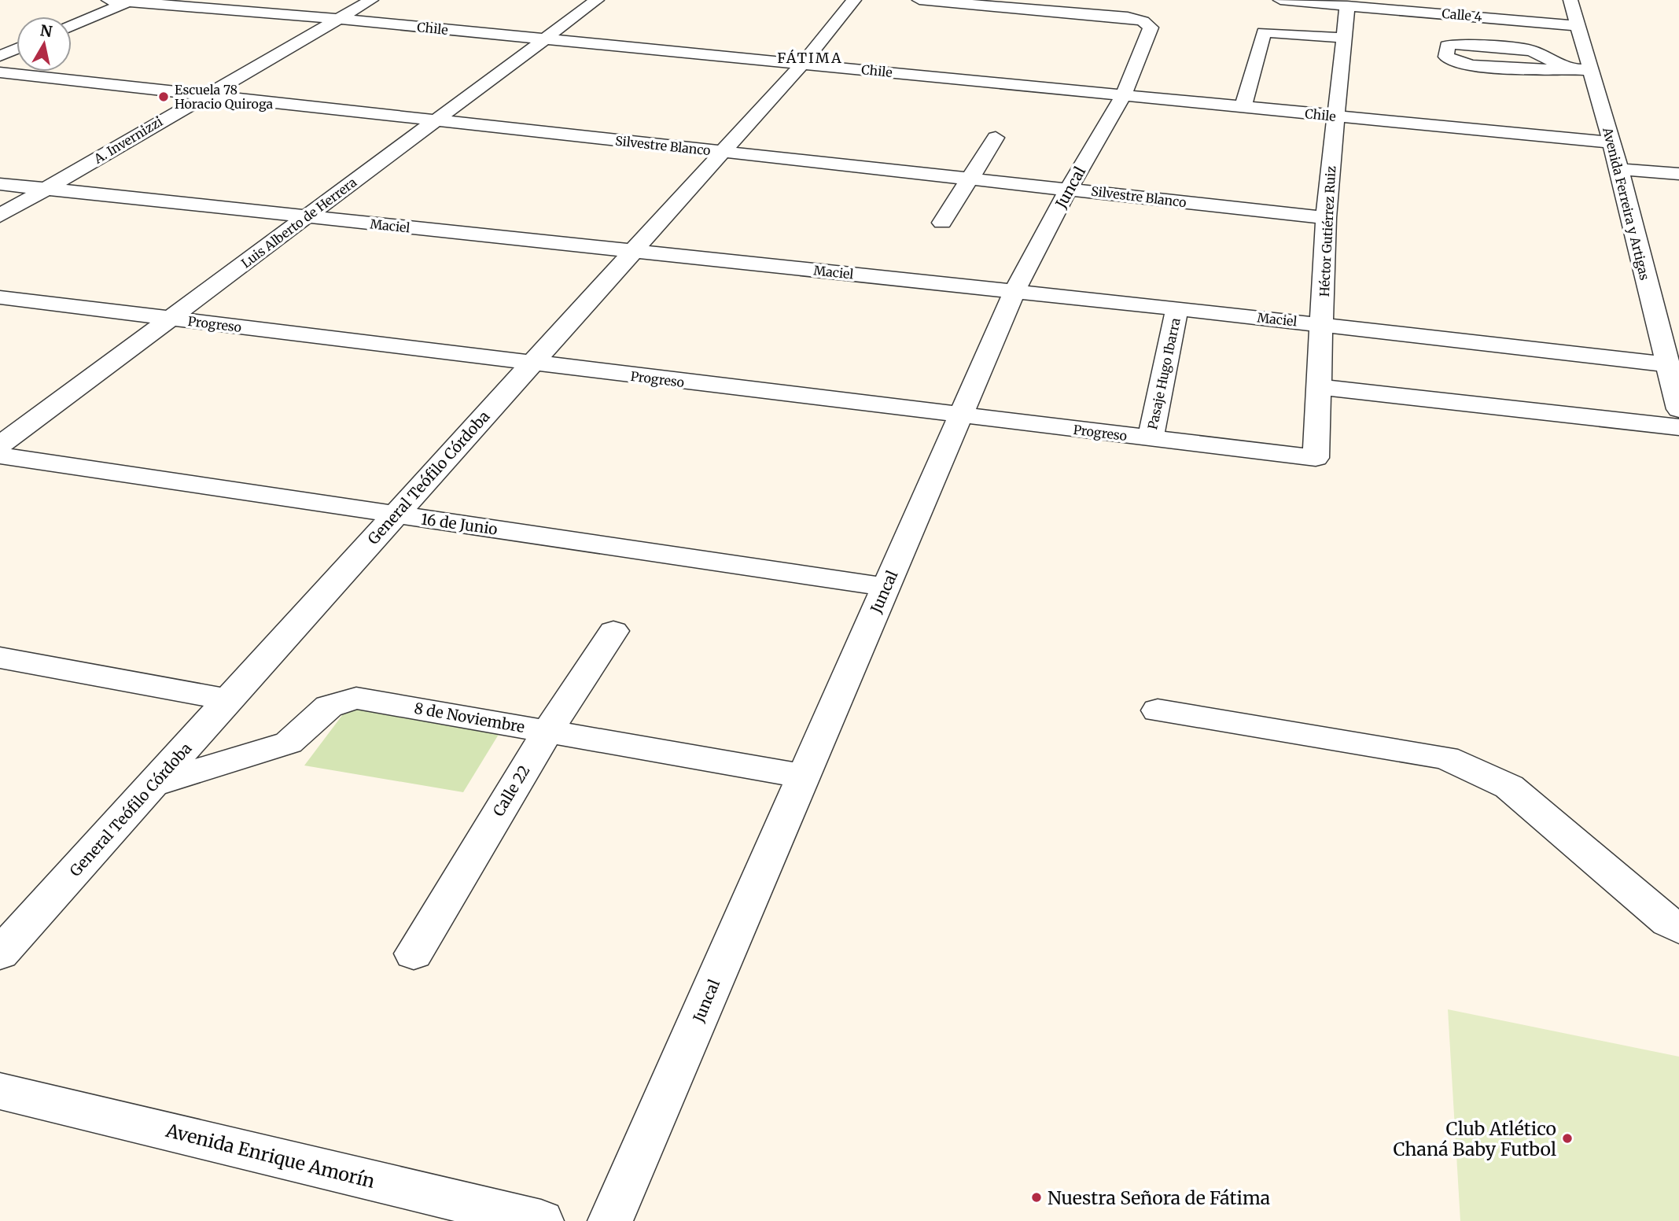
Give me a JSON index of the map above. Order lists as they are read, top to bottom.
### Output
{
  "streets": {
    "street": [
      "Calle 4",
      "Chile",
      "A. Invernizzi",
      "Silvestre Blanco",
      "Juncal",
      "Avenida Ferreira y Artigas",
      "Luis Alberto de Herrera",
      "Maciel",
      "Héctor Gutiérrez Ruiz",
      "Progreso",
      "Pasaje Hugo Ibarra",
      "General Teófilo Córdoba",
      "16 de Junio",
      "8 de Noviembre",
      "Calle 22",
      "Avenida Enrique Amorín"
    ]
  },
  "crossings": [
    ["Calle 4", "Avenida Ferreira y Artigas"],
    ["Calle 4", "Héctor Gutiérrez Ruiz"],
    ["Chile", "A. Invernizzi"],
    ["Chile", "Juncal"],
    ["Chile", "Avenida Ferreira y Artigas"],
    ["Chile", "Luis Alberto de Herrera"],
    ["Chile", "Héctor Gutiérrez Ruiz"],
    ["Chile", "General Teófilo Córdoba"],
    ["A. Invernizzi", "Silvestre Blanco"],
    ["A. Invernizzi", "Maciel"],
    ["Silvestre Blanco", "Juncal"],
    ["Silvestre Blanco", "Luis Alberto de Herrera"],
    ["Silvestre Blanco", "Héctor Gutiérrez Ruiz"],
    ["Silvestre Blanco", "General Teófilo Córdoba"],
    ["Juncal", "Maciel"],
    ["Juncal", "Progreso"],
    ["Juncal", "16 de Junio"],
    ["Juncal", "8 de Noviembre"],
    ["Avenida Ferreira y Artigas", "Maciel"],
    ["Luis Alberto de Herrera", "Maciel"],
    ["Luis Alberto de Herrera", "Progreso"],
    ["Maciel", "Héctor Gutiérrez Ruiz"],
    ["Maciel", "Pasaje Hugo Ibarra"],
    ["Maciel", "General Teófilo Córdoba"],
    ["Héctor Gutiérrez Ruiz", "Progreso"],
    ["Progreso", "Pasaje Hugo Ibarra"],
    ["Progreso", "General Teófilo Córdoba"],
    ["General Teófilo Córdoba", "16 de Junio"],
    ["General Teófilo Córdoba", "8 de Noviembre"],
    ["8 de Noviembre", "Calle 22"]
  ],
  "districts": ["FÁTIMA"],
  "places": ["Escuela 78 Horacio Quiroga", "Club Atlético Chaná Baby Futbol", "Nuestra Señora de Fátima"],
  "north": "top"
}
